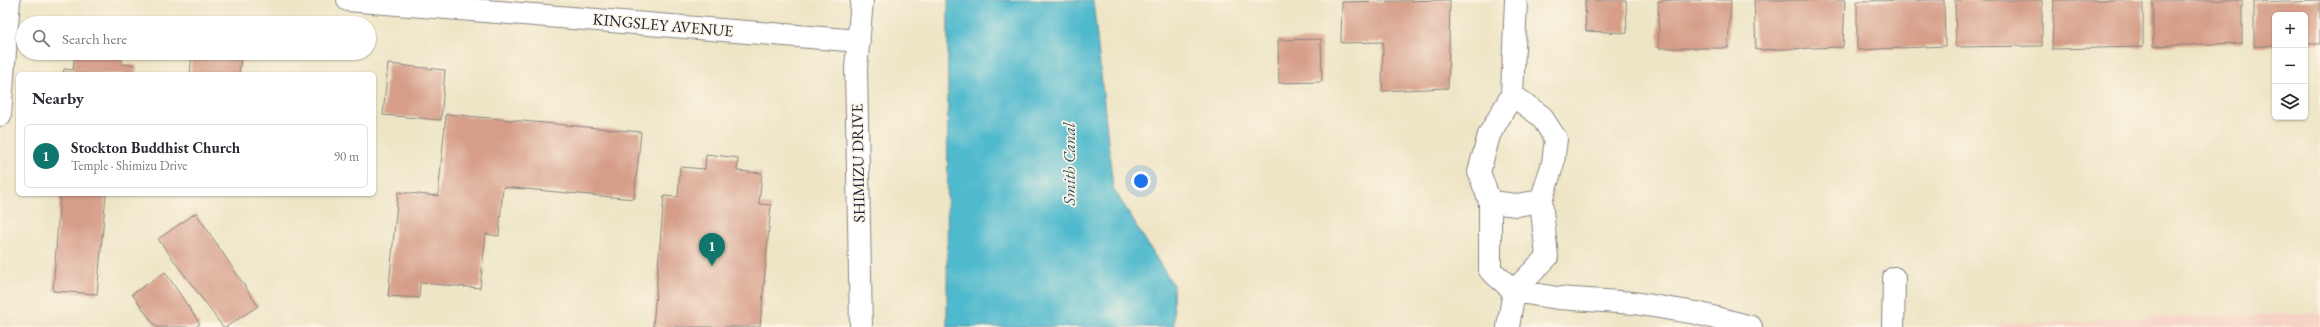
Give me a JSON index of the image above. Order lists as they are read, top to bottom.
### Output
{
  "streets": {
    "street": ["KINGSLEY AVENUE", "SHIMIZU DRIVE"]
  },
  "crossings": [
    ["KINGSLEY AVENUE", "SHIMIZU DRIVE"]
  ],
  "water": ["Smith Canal"],
  "page": {
    "map_buttons": ["+", "−"],
    "search": "Search here",
    "heading": "Nearby",
    "list": [
      {
        "mark": "1",
        "name": "Stockton Buddhist Church",
        "note": "Temple · Shimizu Drive",
        "value": "90 m"
      }
    ],
    "pins": "1"
  }
}
